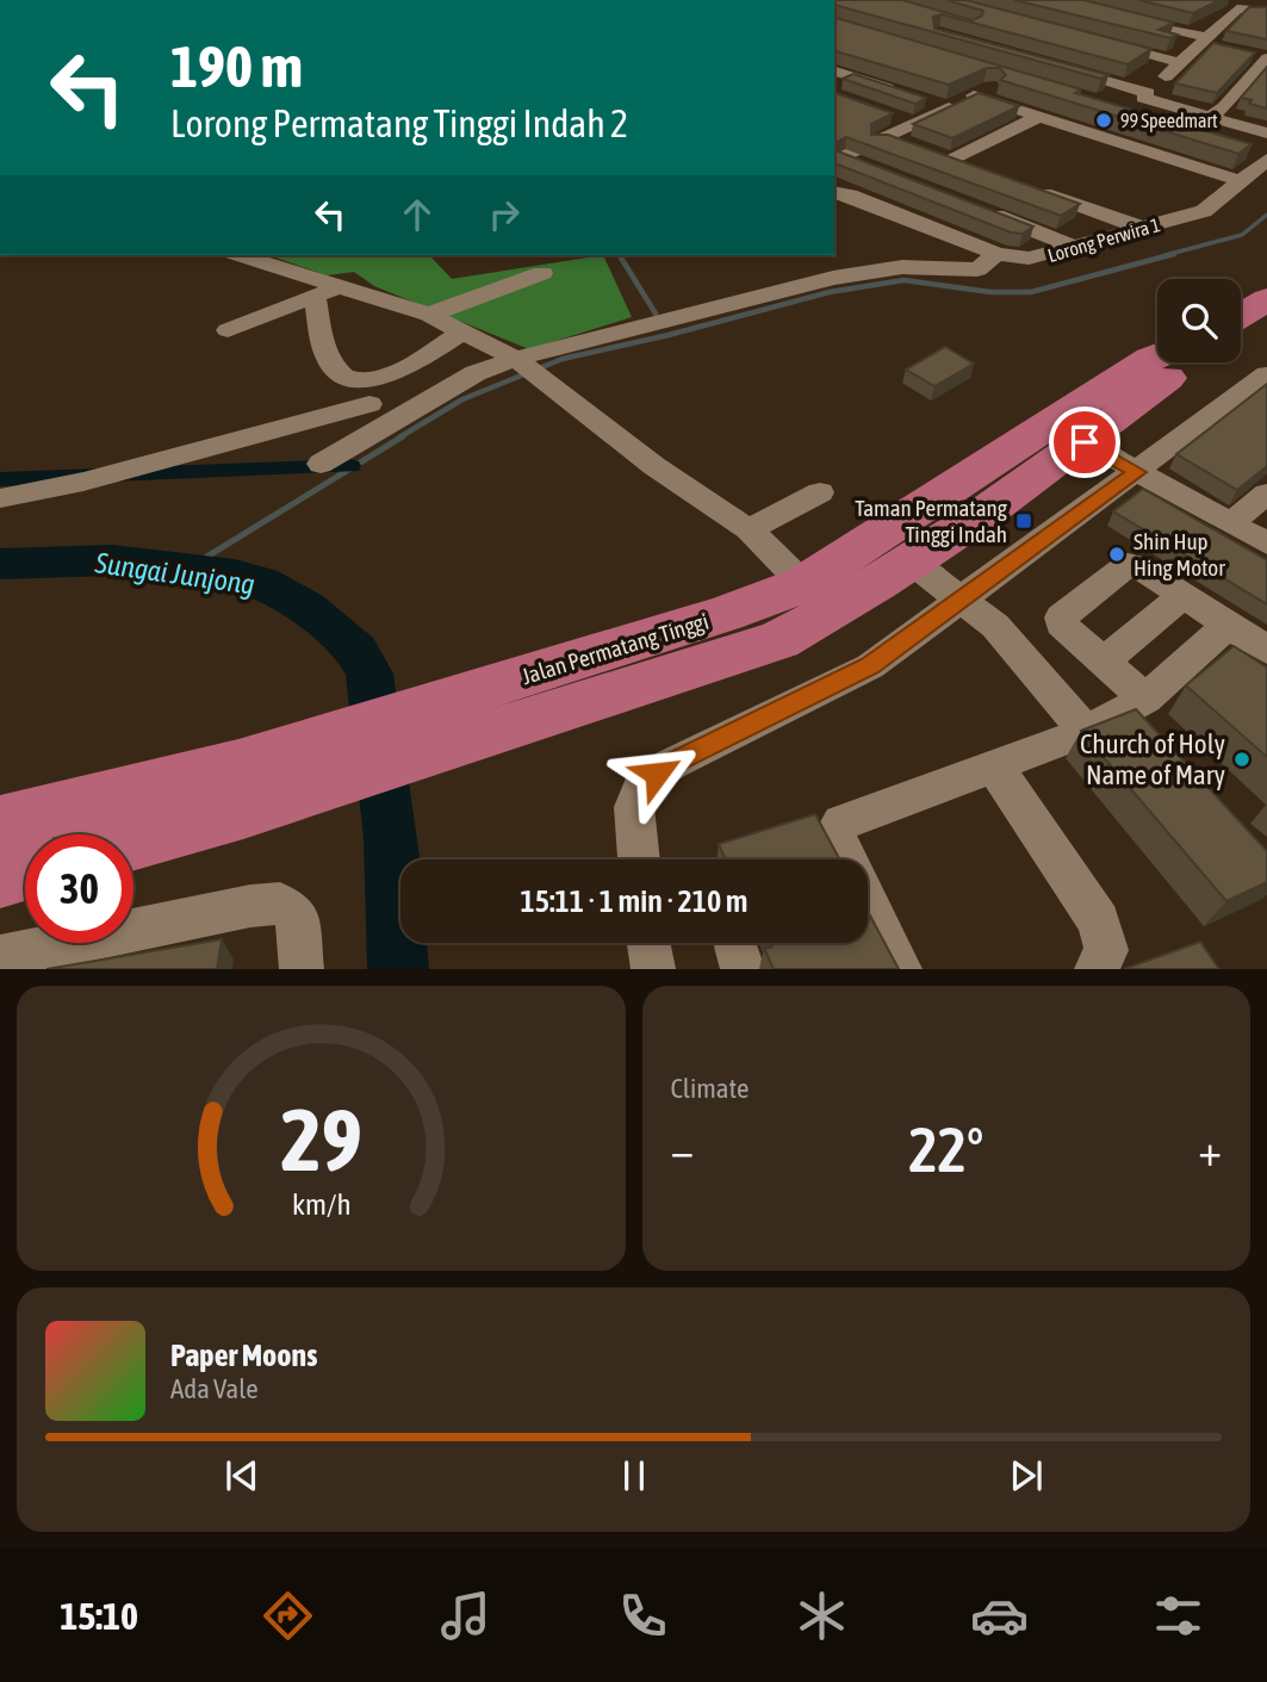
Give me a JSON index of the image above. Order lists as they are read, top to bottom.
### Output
{
  "streets": {
    "highway": ["Jalan Permatang Tinggi"],
    "street": ["Lorong Perwira 1"]
  },
  "water": ["Sungai Junjong"],
  "places": {
    "other": ["99 Speedmart", "Shin Hup Hing Motor", "Church of Holy Name of Mary"],
    "transit": ["Taman Permatang Tinggi Indah"]
  },
  "page": {
    "turn": ["190 m", "Lorong Permatang Tinggi Indah 2"],
    "limit": "30",
    "trip": "15:11 · 1 min · 210 m",
    "tile": "Climate",
    "heat": ["−", "22°", "+"],
    "song": ["Paper Moons", "Ada Vale"],
    "tabs": "15:10",
    "gauge": ["29", "km/h"]
  }
}
